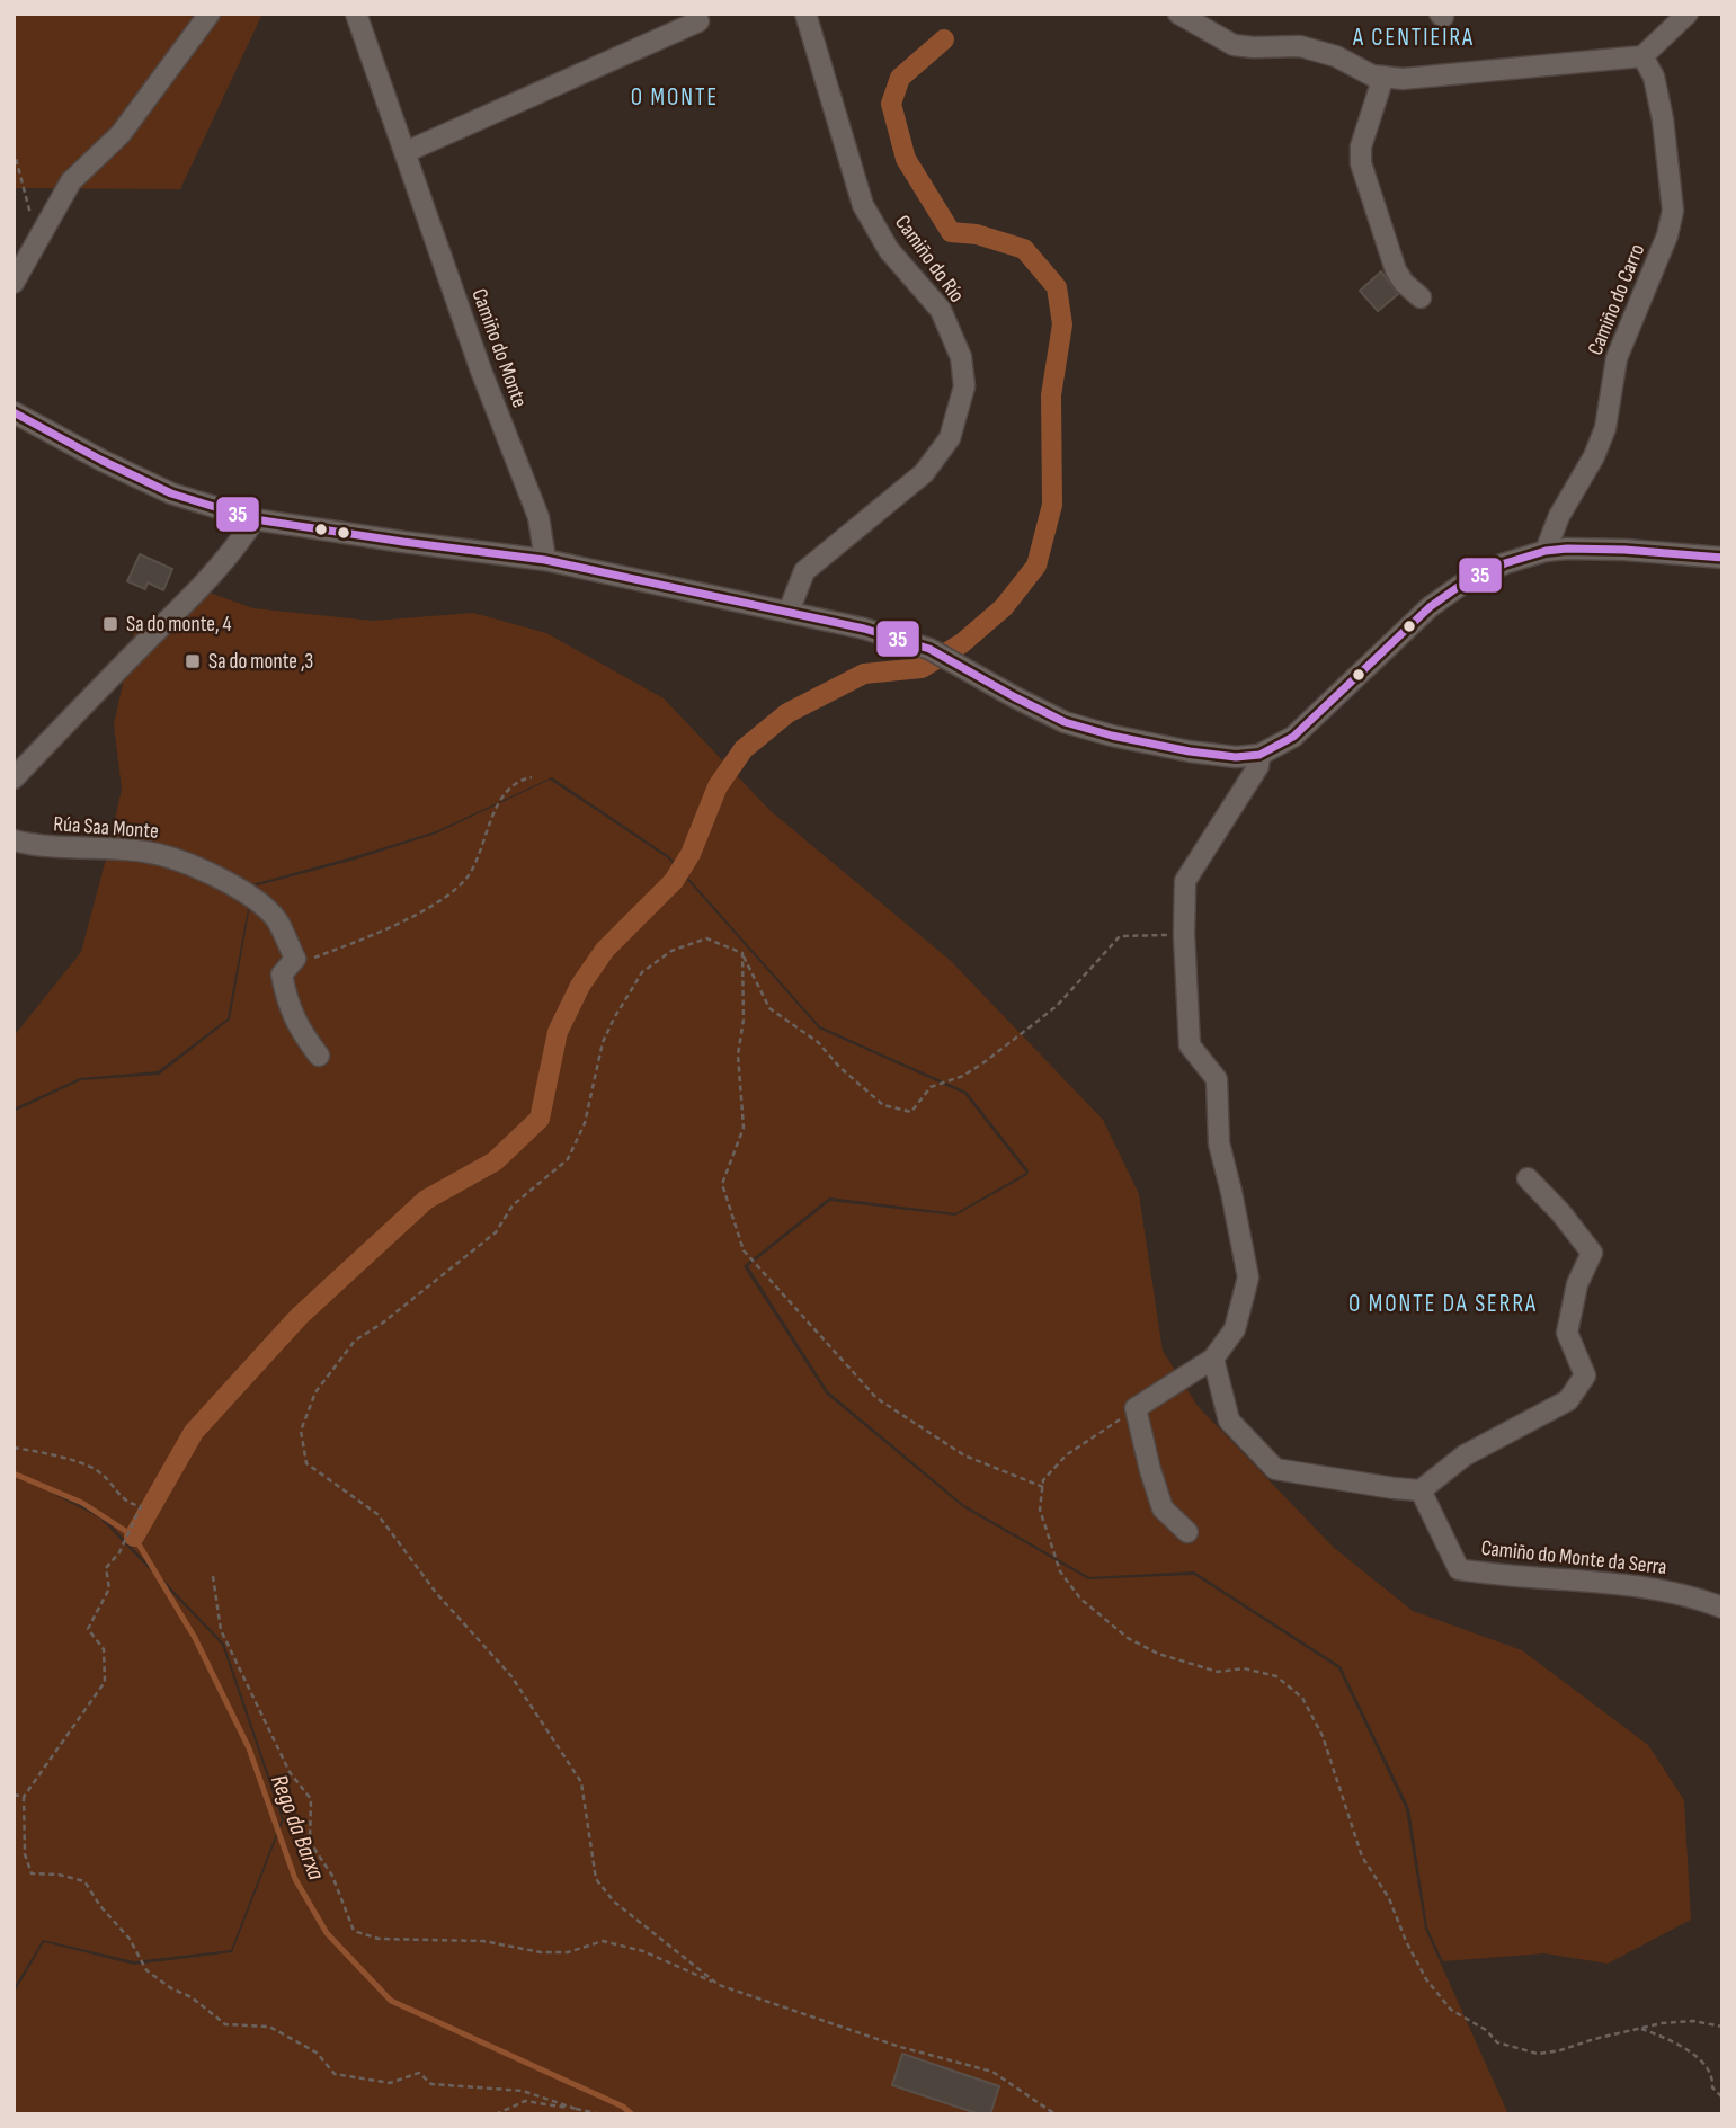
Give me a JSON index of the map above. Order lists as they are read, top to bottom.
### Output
{
  "streets": {
    "street": [
      "Camiño do Río",
      "Camiño do Carro",
      "Camiño do Monte",
      "Rúa Saa Monte",
      "Camiño do Monte da Serra"
    ]
  },
  "districts": ["A CENTIEIRA", "O MONTE", "O MONTE DA SERRA"],
  "water": ["Rego da Barxa"],
  "places": {
    "transit": ["Sa do monte, 4", "Sa do monte ,3"]
  },
  "lines": ["transit line 35"]
}
